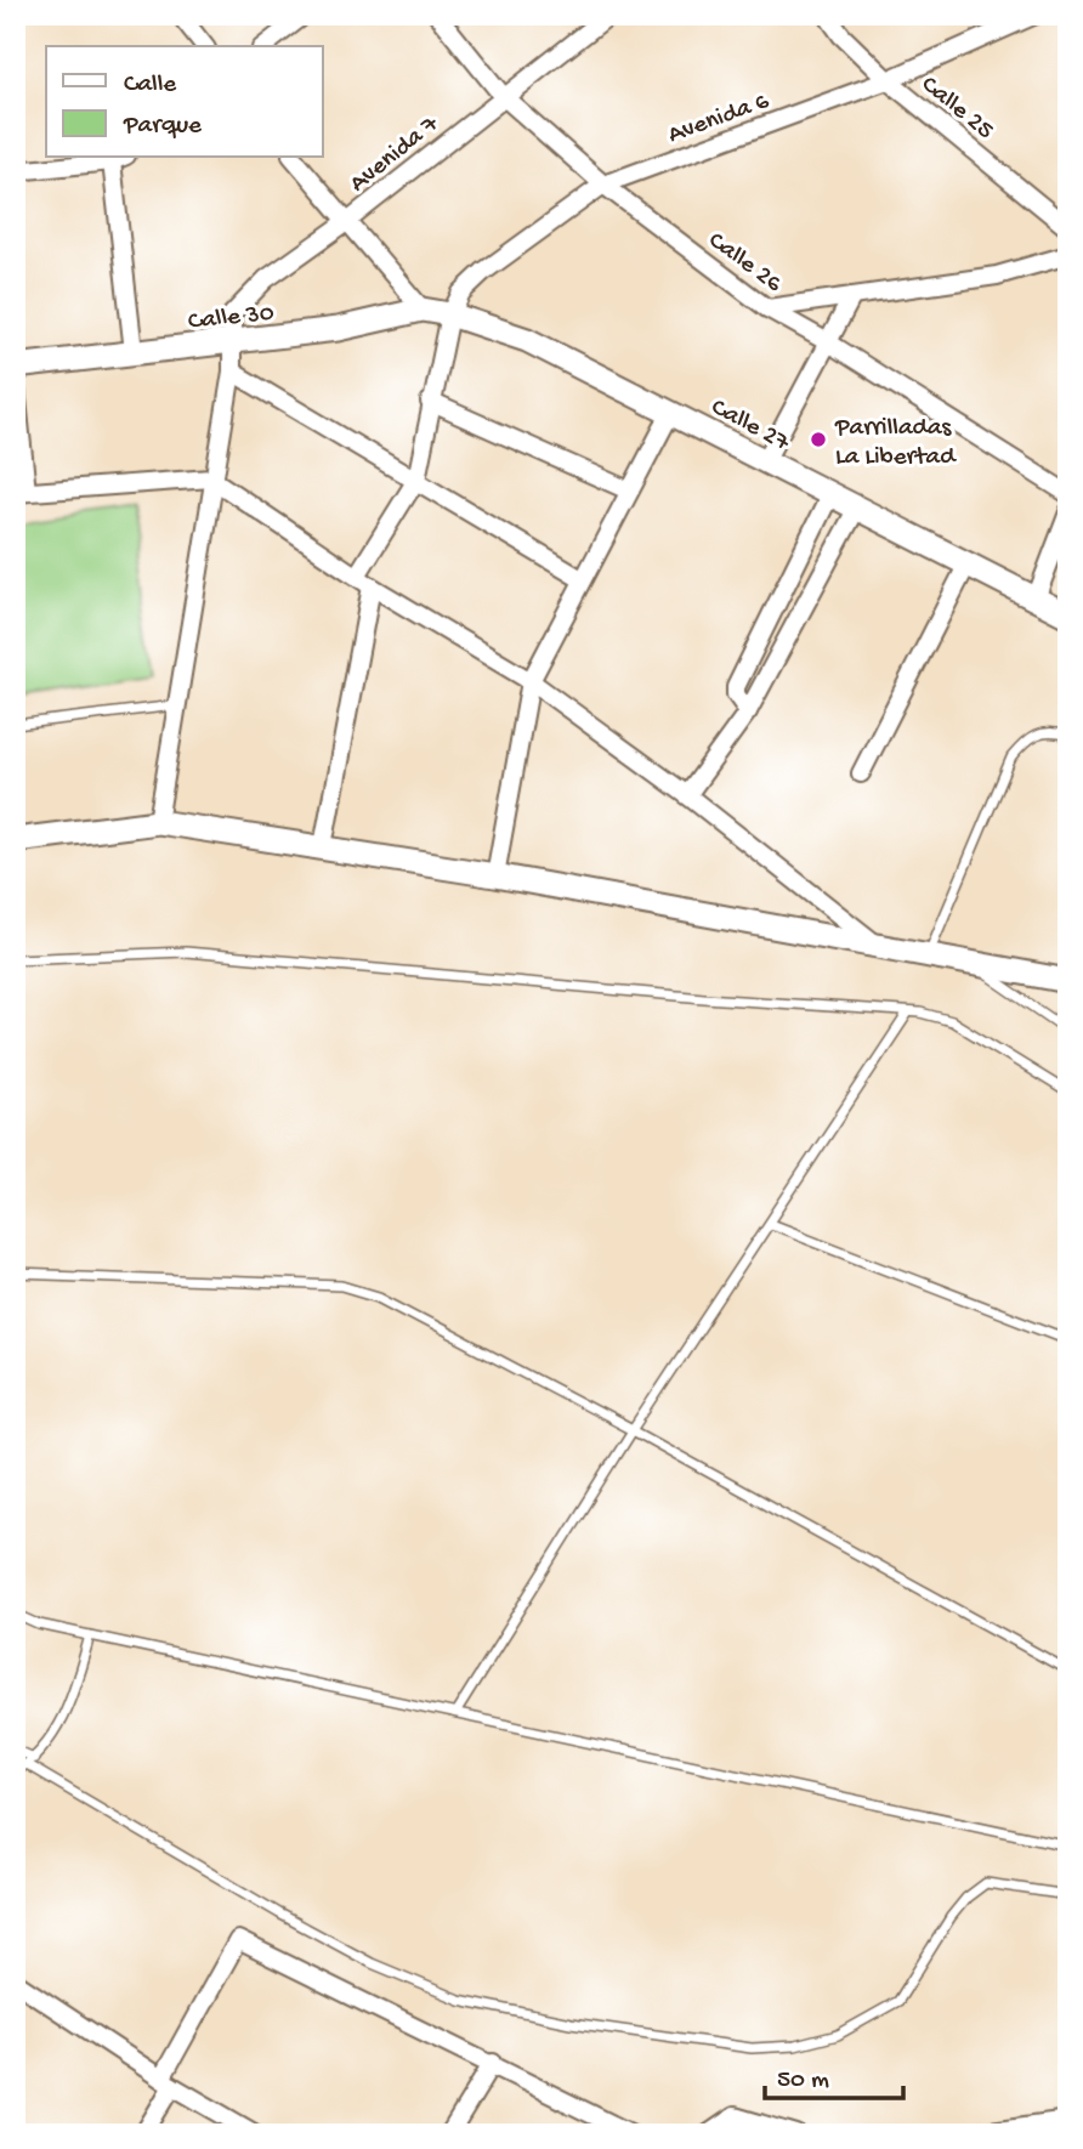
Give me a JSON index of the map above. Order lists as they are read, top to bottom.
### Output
{
  "streets": {
    "main road": ["Calle 30", "Calle 27"],
    "street": [
      "Calle 25",
      "Avenida 6",
      "Avenida 7",
      "Calle 26"
    ]
  },
  "crossings": [
    ["Calle 25", "Avenida 6"],
    ["Avenida 6", "Calle 26"],
    ["Avenida 6", "Calle 30"],
    ["Avenida 6", "Calle 27"],
    ["Avenida 7", "Calle 26"],
    ["Avenida 7", "Calle 30"],
    ["Calle 30", "Calle 27"]
  ],
  "places": ["Parrilladas La Libertad"],
  "legend": ["Calle", "Parque"],
  "scale_bar": "50 m"
}
